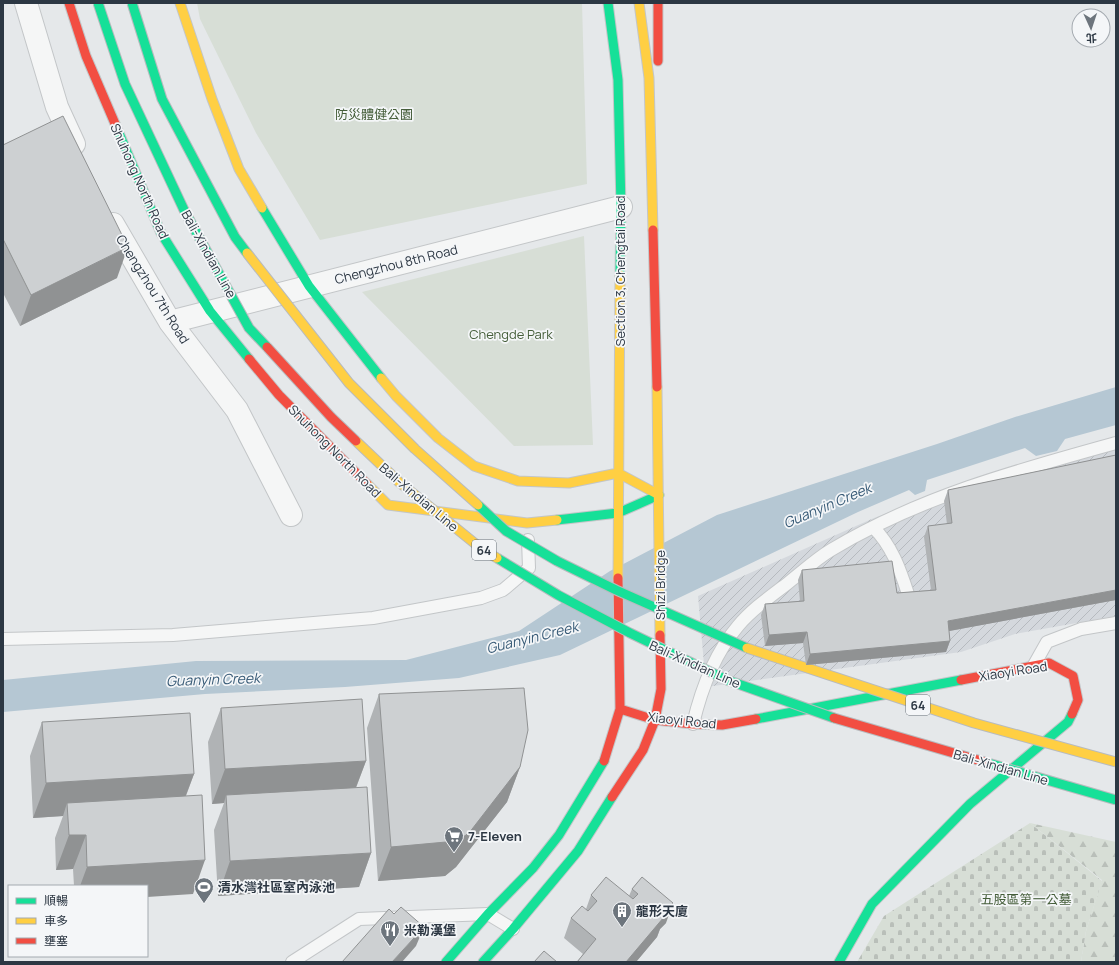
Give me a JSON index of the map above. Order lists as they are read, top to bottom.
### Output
{
  "streets": {
    "main road": [
      "Shuhong North Road",
      "Bali-Xindian Line",
      "Section 3, Chengtai Road",
      "64",
      "Shizi Bridge",
      "Xiaoyi Road"
    ],
    "street": ["Chengzhou 8th Road", "Chengzhou 7th Road"]
  },
  "crossings": [
    ["Shuhong North Road", "Chengzhou 8th Road"],
    ["Shuhong North Road", "Section 3, Chengtai Road"],
    ["Shuhong North Road", "Shizi Bridge"],
    ["Chengzhou 8th Road", "Section 3, Chengtai Road"],
    ["Chengzhou 8th Road", "Chengzhou 7th Road"],
    ["Section 3, Chengtai Road", "Xiaoyi Road"],
    ["Shizi Bridge", "Xiaoyi Road"]
  ],
  "water": ["Guanyin Creek"],
  "parks": ["防災體健公園", "Chengde Park", "五股區第一公墓"],
  "places": {
    "supermarket": ["7-Eleven"],
    "sports": ["清水灣社區室內泳池"],
    "building": ["龍形天廈"],
    "restaurant": ["米勒漢堡"]
  },
  "legend": ["順暢", "車多", "壅塞"],
  "north": "bottom"
}
